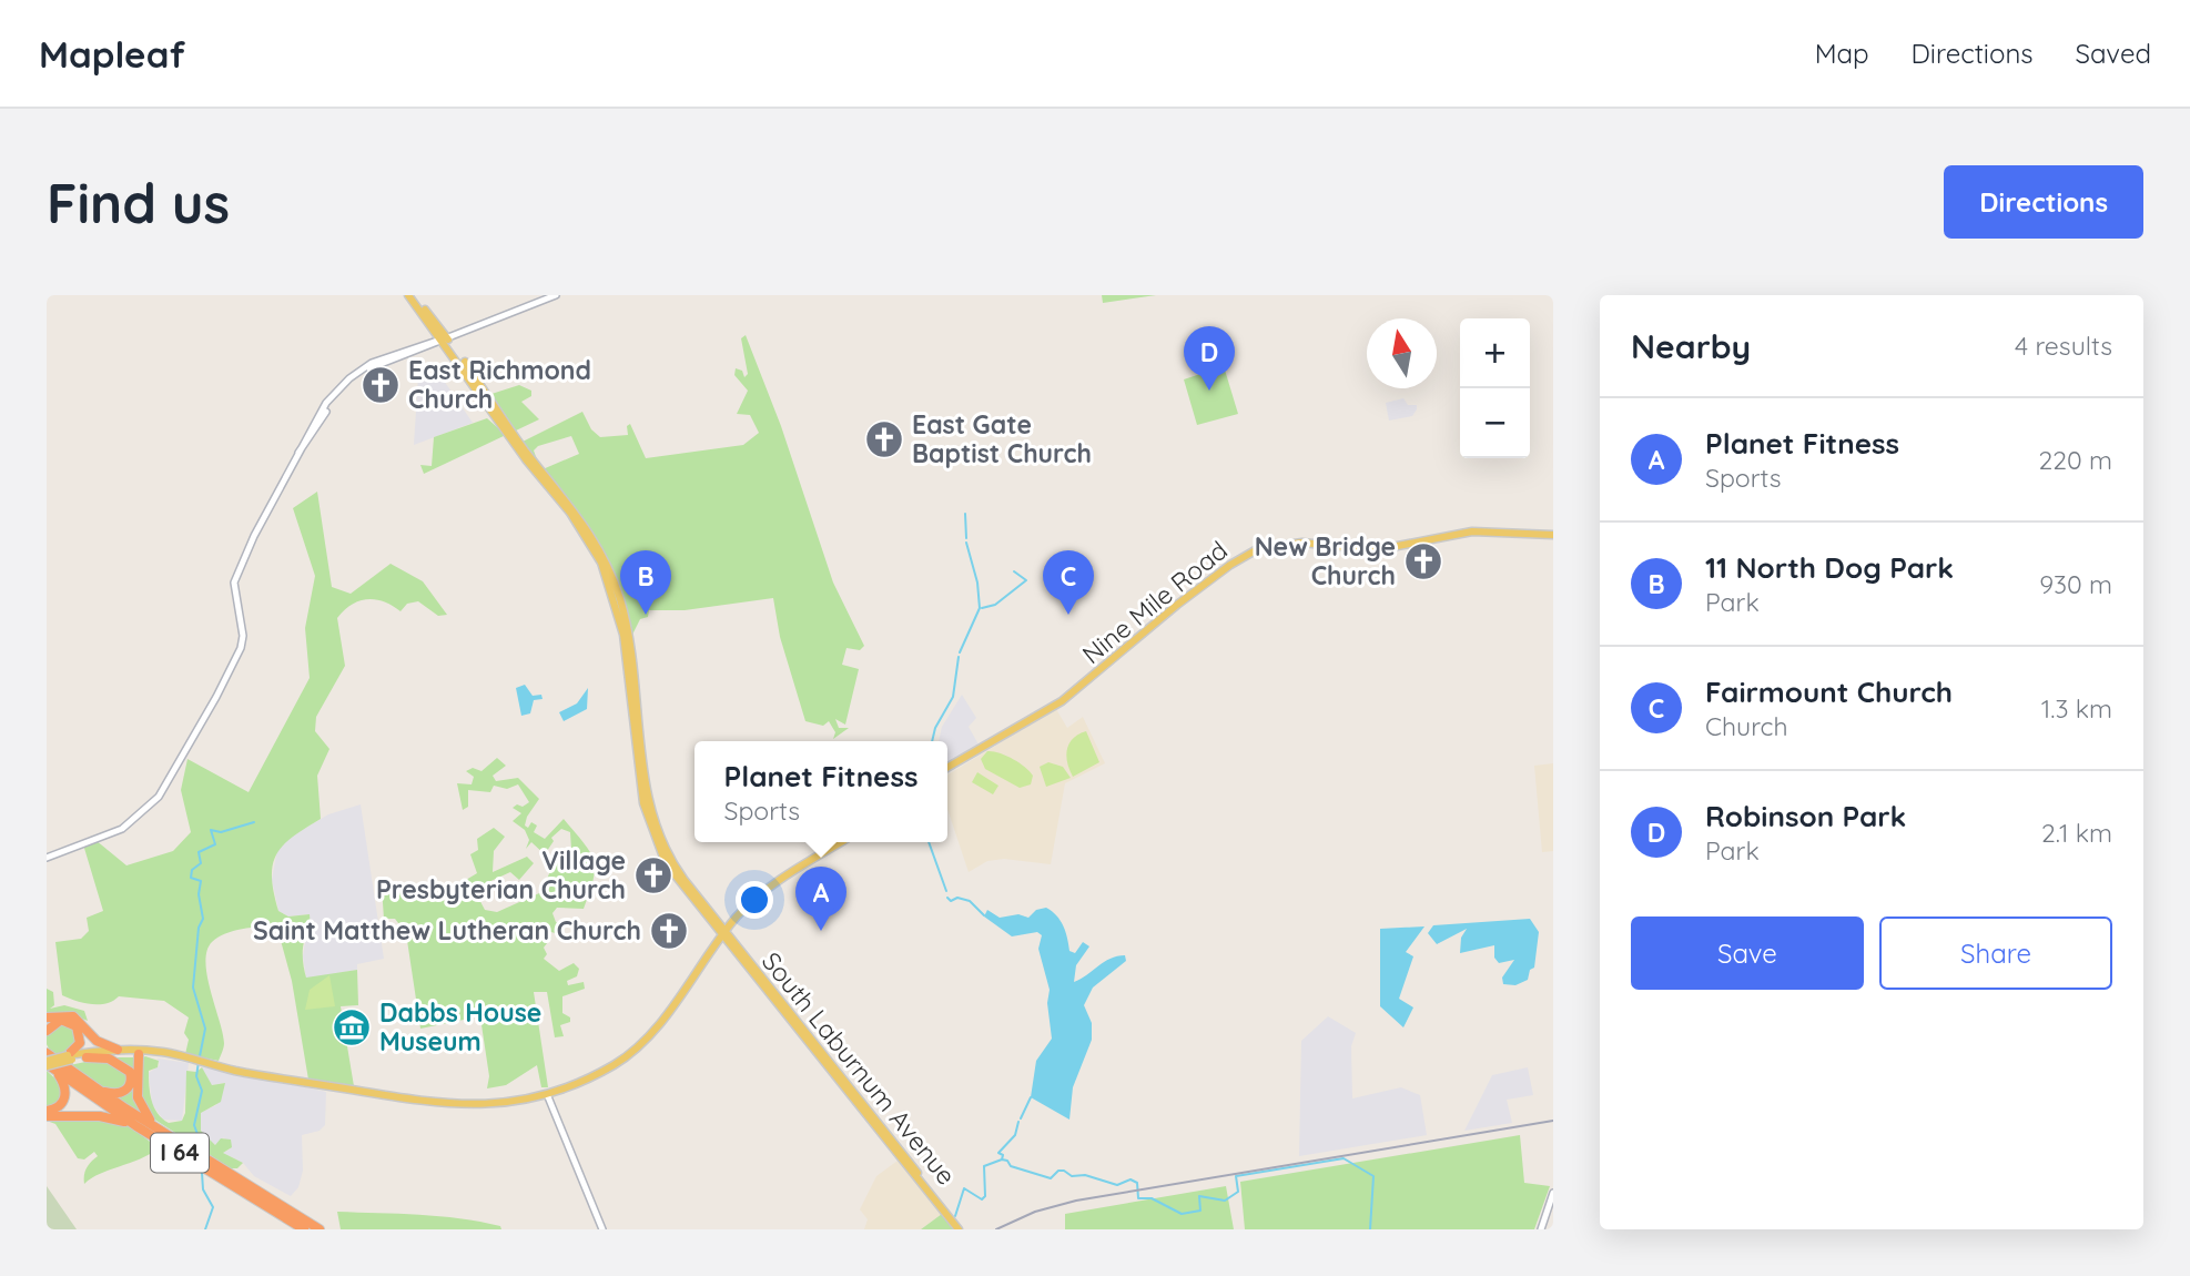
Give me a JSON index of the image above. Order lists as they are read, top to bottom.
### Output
{
  "streets": {
    "highway": ["I 64"],
    "main road": ["Nine Mile Road", "South Laburnum Avenue"]
  },
  "places": {
    "church": [
      "East Richmond Church",
      "East Gate Baptist Church",
      "New Bridge Church",
      "Village Presbyterian Church",
      "Saint Matthew Lutheran Church"
    ],
    "museum": ["Dabbs House Museum"]
  },
  "north": "top",
  "page": {
    "header": "Mapleaf",
    "nav": ["Map", "Directions", "Saved"],
    "buttons": [
      "Directions",
      ["Save", "Share"]
    ],
    "title": "Find us",
    "heading": ["Nearby", "4 results"],
    "map_buttons": ["+", "−"],
    "pins": [
      "D",
      "B",
      "C",
      "A"
    ],
    "list": [
      {
        "mark": "A",
        "name": "Planet Fitness",
        "note": "Sports",
        "value": "220 m"
      },
      {
        "mark": "B",
        "name": "11 North Dog Park",
        "note": "Park",
        "value": "930 m"
      },
      {
        "mark": "C",
        "name": "Fairmount Church",
        "note": "Church",
        "value": "1.3 km"
      },
      {
        "mark": "D",
        "name": "Robinson Park",
        "note": "Park",
        "value": "2.1 km"
      }
    ],
    "popup": ["Planet Fitness", "Sports"]
  }
}
